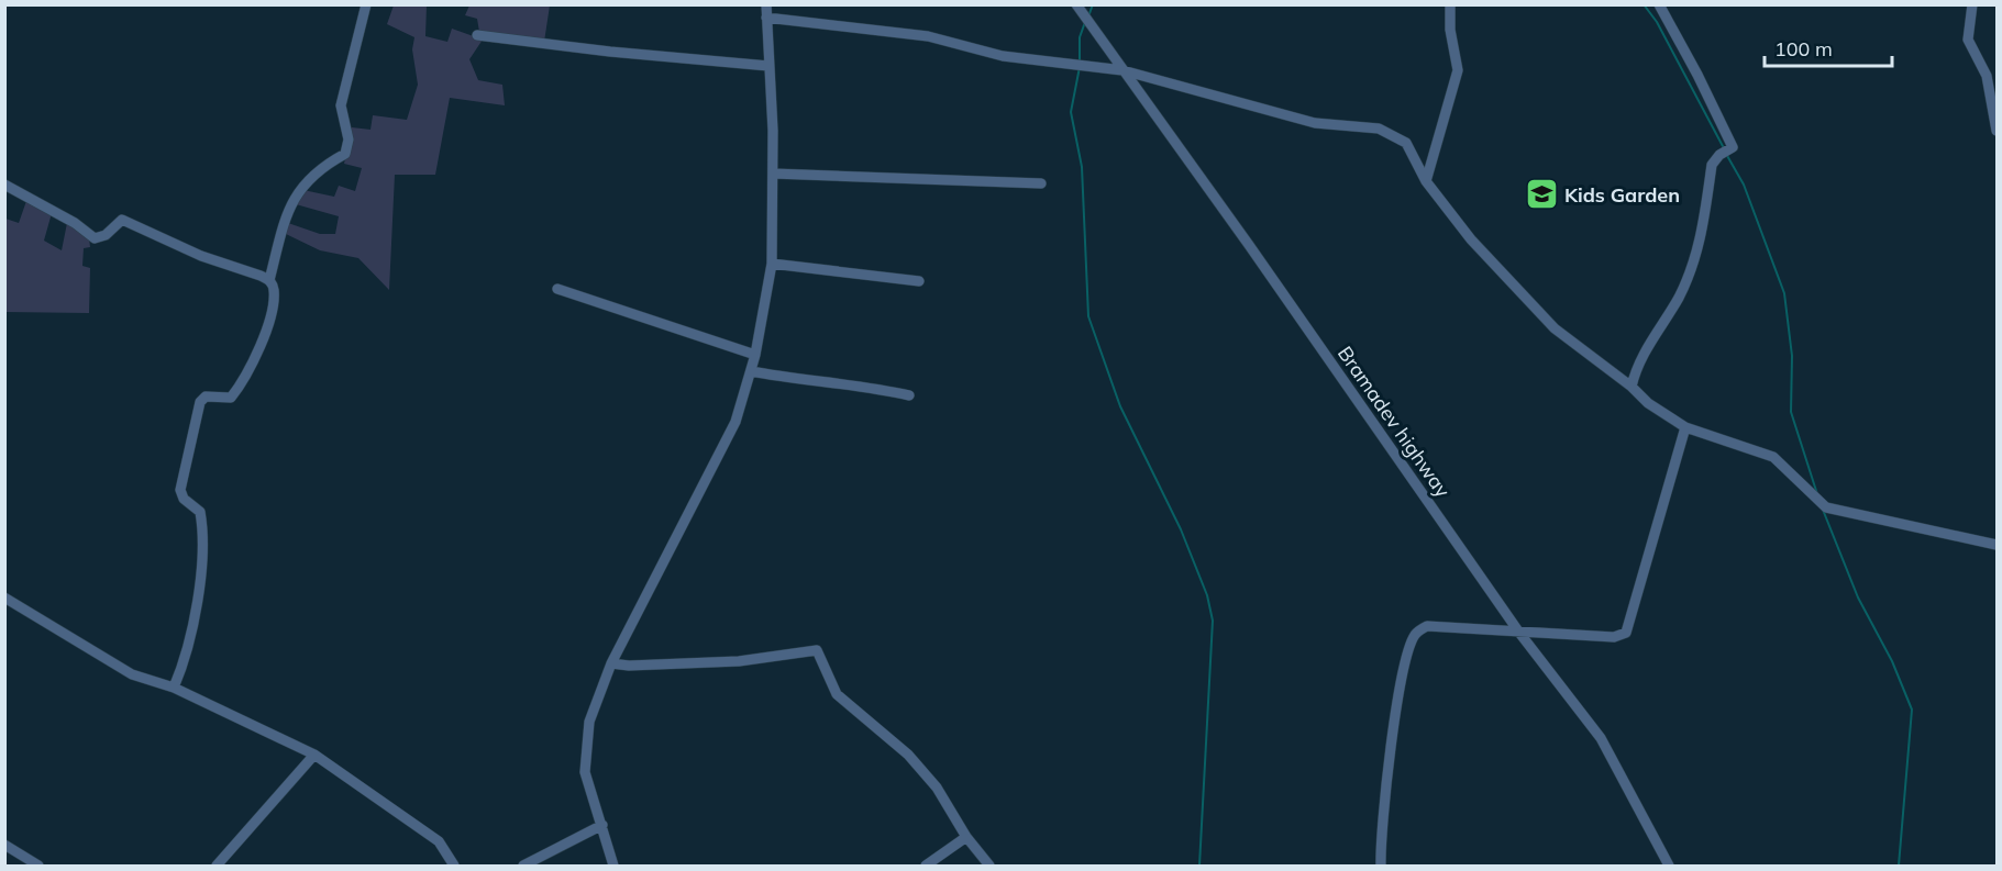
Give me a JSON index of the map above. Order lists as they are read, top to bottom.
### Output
{
  "streets": {
    "street": ["Bramadev highway"]
  },
  "places": {
    "school or university": ["Kids Garden"]
  },
  "scale_bar": "100 m"
}
